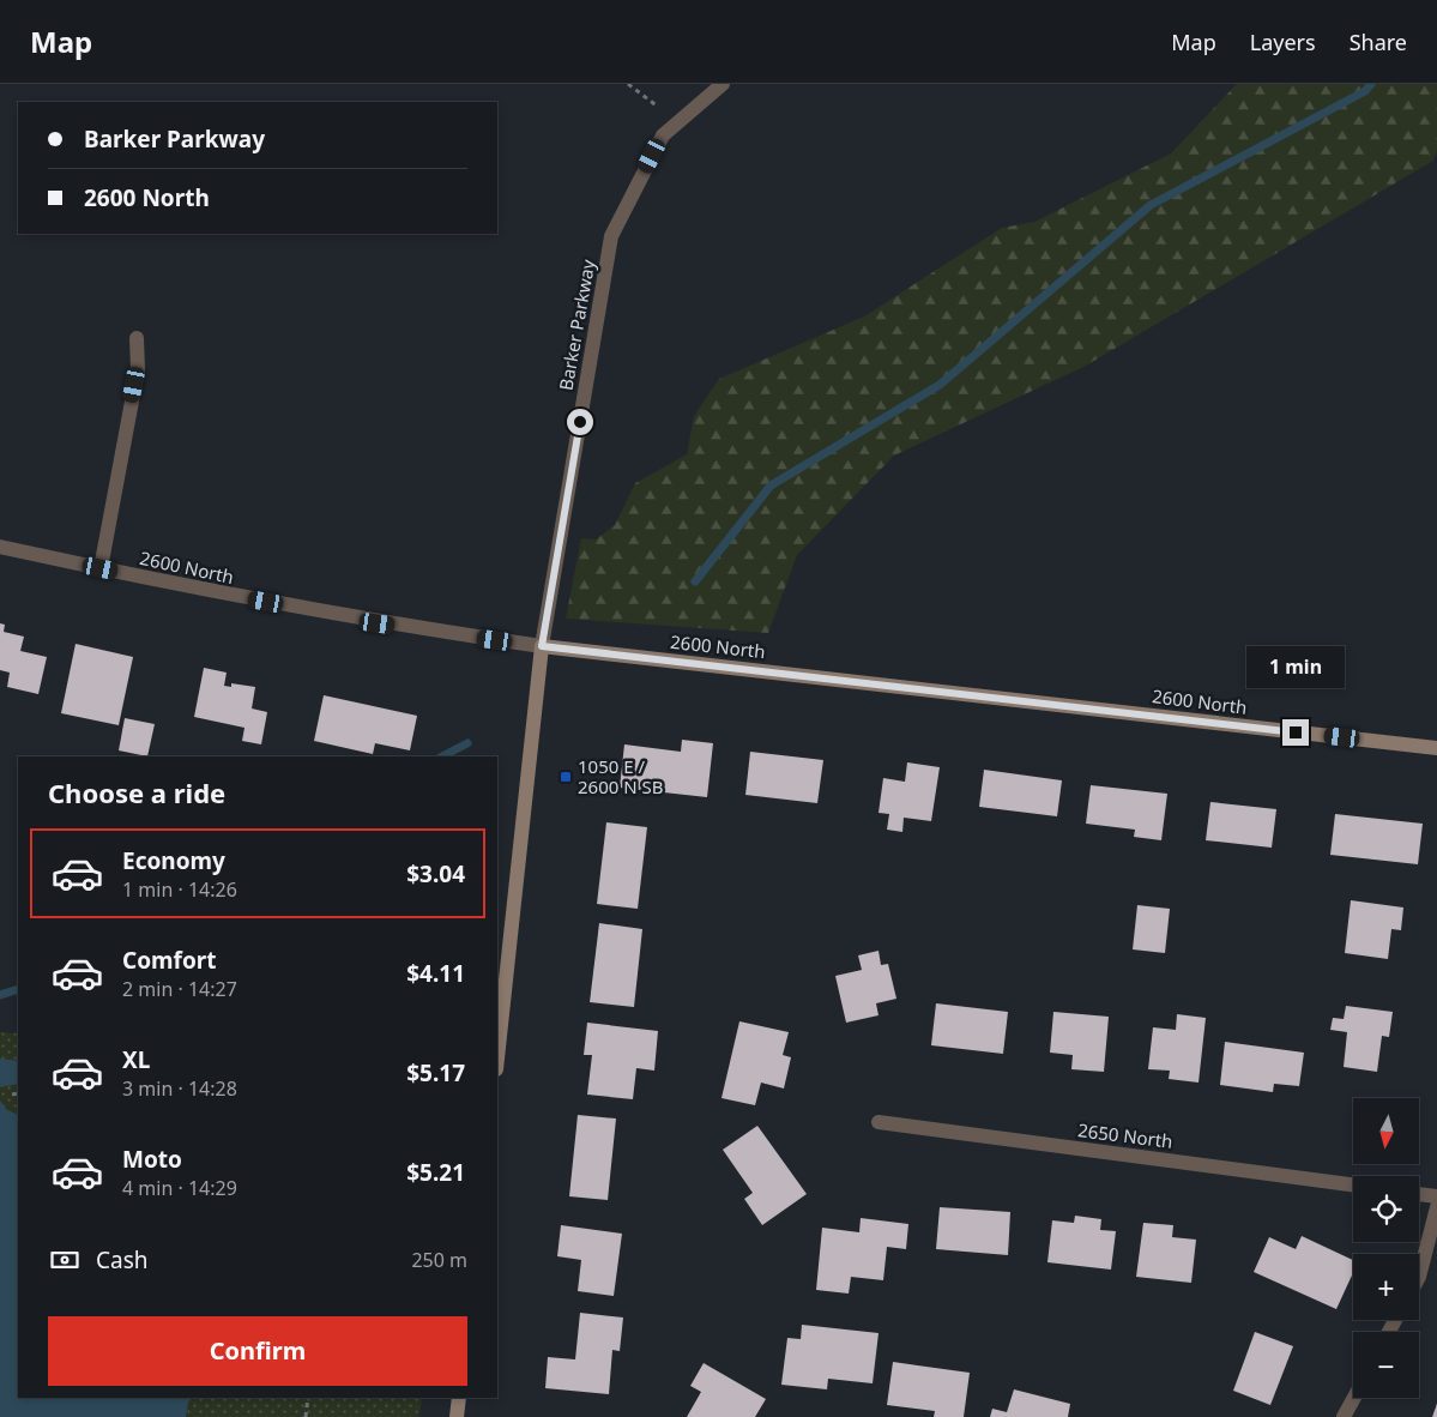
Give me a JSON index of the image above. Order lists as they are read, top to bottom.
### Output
{
  "streets": {
    "main road": ["2600 North"],
    "street": ["Barker Parkway", "2650 North"]
  },
  "crossings": [
    ["Barker Parkway", "2600 North"]
  ],
  "places": {
    "transit": ["1050 E / 2600 N SB"]
  },
  "north": "bottom",
  "page": {
    "header": "Map",
    "nav": ["Map", "Layers", "Share"],
    "banner": ["Barker Parkway", "2600 North"],
    "bubble": "1 min",
    "heading": "Choose a ride",
    "list": [
      {
        "name": "Economy",
        "note": "1 min · 14:26",
        "value": "$3.04"
      },
      {
        "name": "Comfort",
        "note": "2 min · 14:27",
        "value": "$4.11"
      },
      {
        "name": "XL",
        "note": "3 min · 14:28",
        "value": "$5.17"
      },
      {
        "name": "Moto",
        "note": "4 min · 14:29",
        "value": "$5.21"
      }
    ],
    "map_buttons": ["+", "−"],
    "pay": ["Cash", "250 m"],
    "buttons": "Confirm"
  }
}
